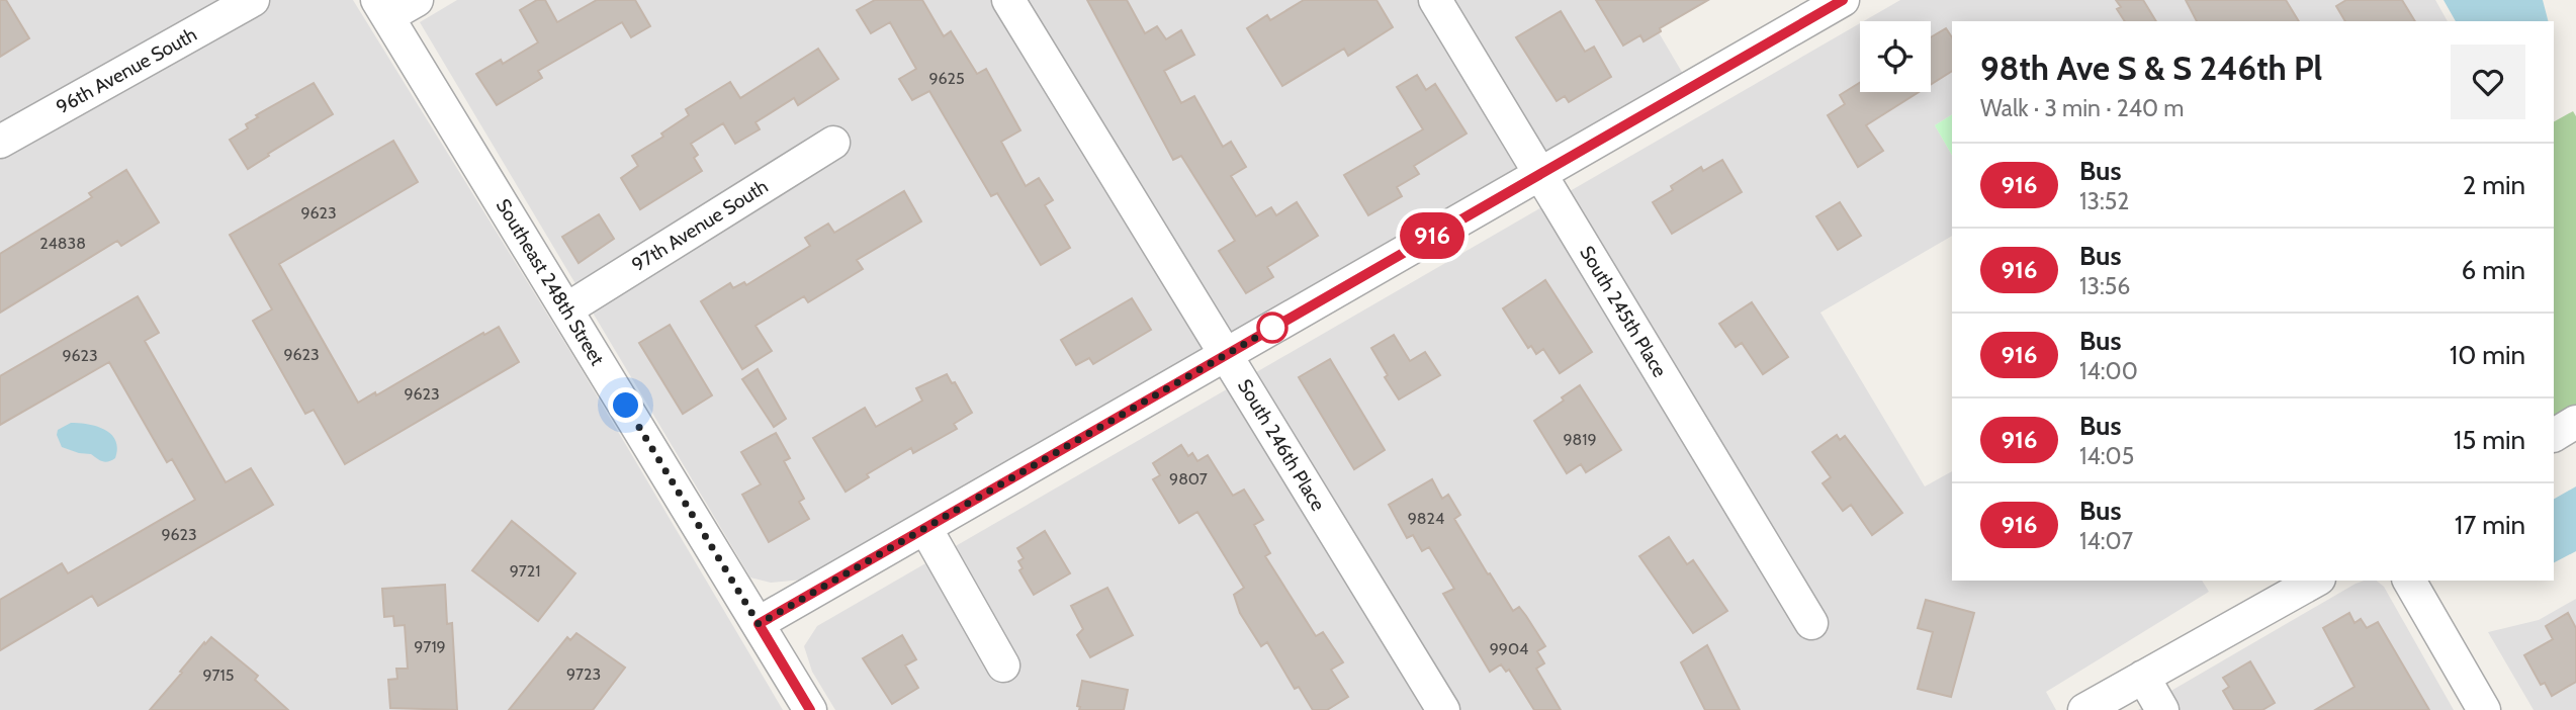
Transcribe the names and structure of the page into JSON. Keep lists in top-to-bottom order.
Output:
{
  "streets": {
    "street": [
      "96th Avenue South",
      "97th Avenue South",
      "Southeast 248th Street",
      "South 245th Place",
      "South 246th Place"
    ]
  },
  "crossings": [
    ["97th Avenue South", "Southeast 248th Street"]
  ],
  "lines": ["bus line 916"],
  "house_numbers": [
    "9625",
    "9623",
    "24838",
    "9623",
    "9623",
    "9623",
    "9819",
    "9807",
    "9824",
    "9623",
    "9721",
    "9719",
    "9904",
    "9723",
    "9715"
  ],
  "page": {
    "on_map": "916",
    "heading": ["98th Ave S & S 246th Pl", "Walk · 3 min · 240 m"],
    "list": [
      {
        "mark": "916",
        "name": "Bus",
        "note": "13:52",
        "value": "2 min"
      },
      {
        "mark": "916",
        "name": "Bus",
        "note": "13:56",
        "value": "6 min"
      },
      {
        "mark": "916",
        "name": "Bus",
        "note": "14:00",
        "value": "10 min"
      },
      {
        "mark": "916",
        "name": "Bus",
        "note": "14:05",
        "value": "15 min"
      },
      {
        "mark": "916",
        "name": "Bus",
        "note": "14:07",
        "value": "17 min"
      }
    ]
  }
}
